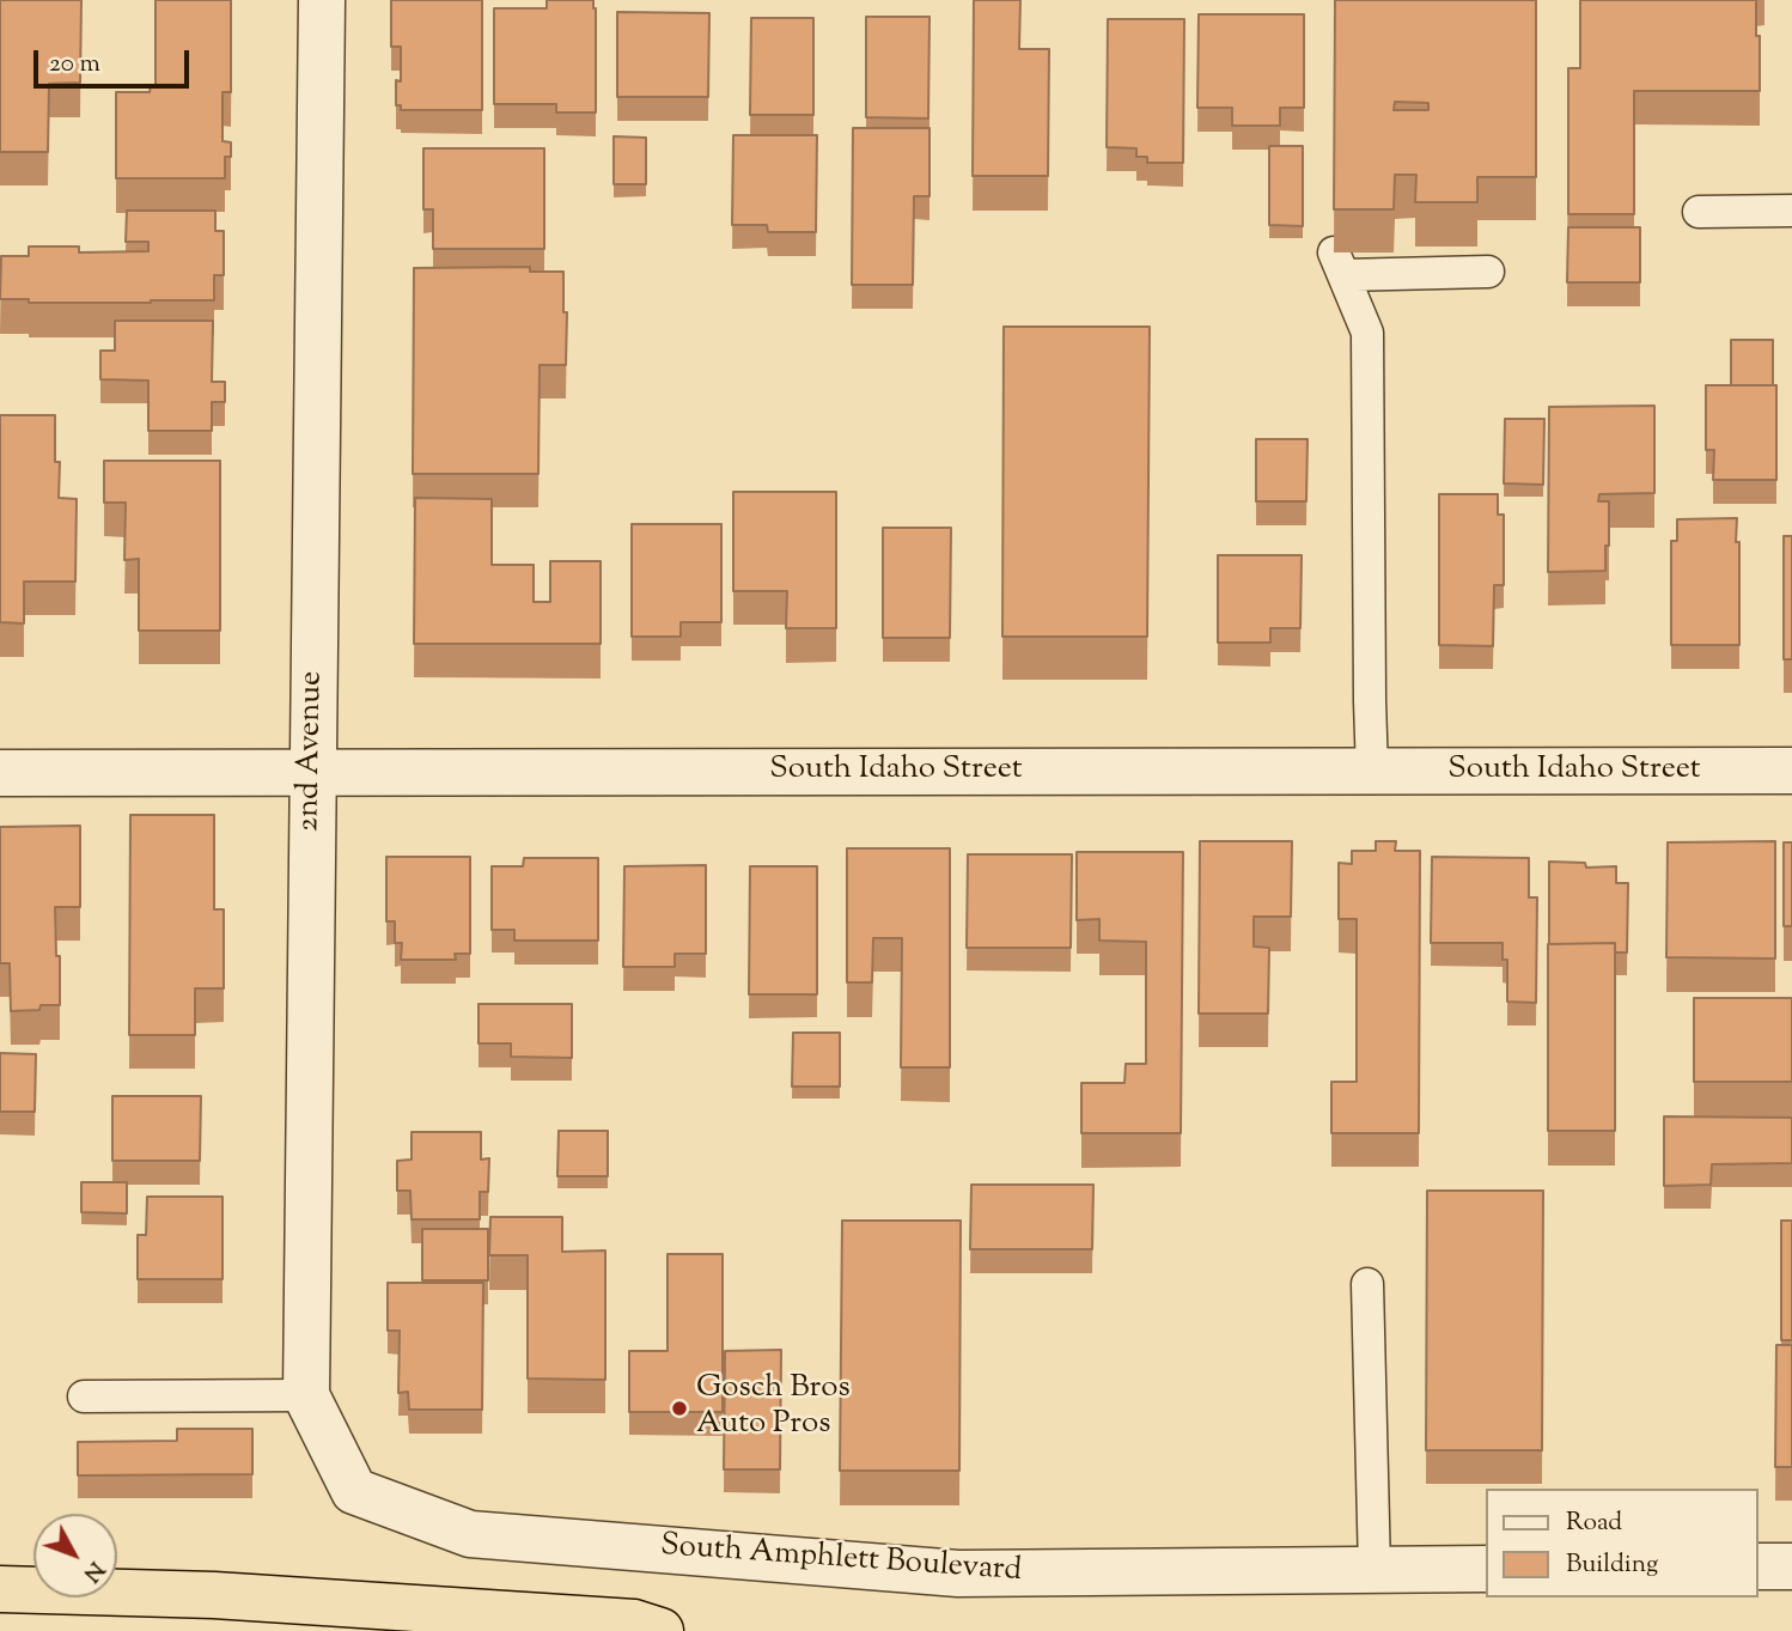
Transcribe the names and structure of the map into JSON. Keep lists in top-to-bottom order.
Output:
{
  "streets": {
    "street": ["2nd Avenue", "South Idaho Street", "South Amphlett Boulevard"]
  },
  "crossings": [
    ["2nd Avenue", "South Idaho Street"],
    ["2nd Avenue", "South Amphlett Boulevard"]
  ],
  "places": ["Gosch Bros Auto Pros"],
  "legend": ["Road", "Building"],
  "scale_bar": "20 m",
  "north": "bottom right"
}
